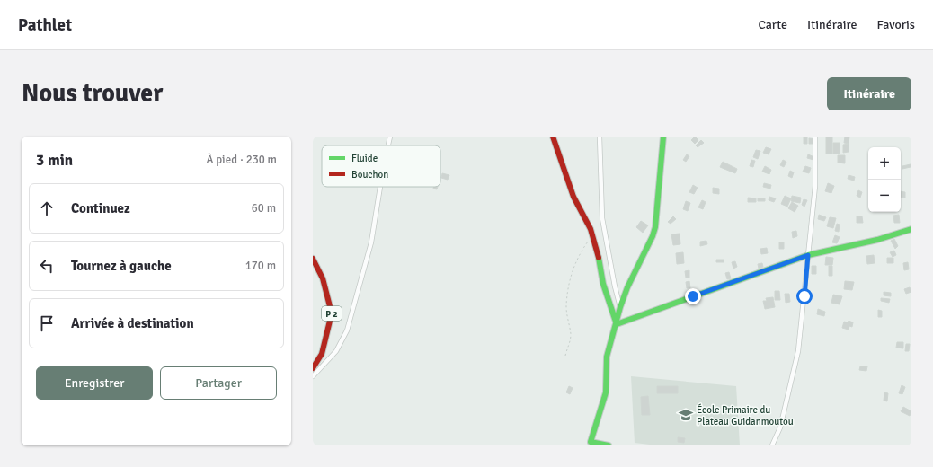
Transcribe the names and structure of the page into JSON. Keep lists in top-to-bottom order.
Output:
{
  "streets": {
    "street": ["P 2"]
  },
  "places": {
    "school or university": ["École Primaire du Plateau Guidanmoutou"]
  },
  "legend": ["Fluide", "Bouchon"],
  "page": {
    "header": "Pathlet",
    "nav": ["Carte", "Itinéraire", "Favoris"],
    "buttons": [
      "Itinéraire",
      ["Enregistrer", "Partager"]
    ],
    "title": "Nous trouver",
    "heading": ["3 min", "À pied · 230 m"],
    "map_buttons": ["+", "−"],
    "list": [
      ["Continuez", "60 m"],
      ["Tournez à gauche", "170 m"],
      "Arrivée à destination"
    ]
  }
}
